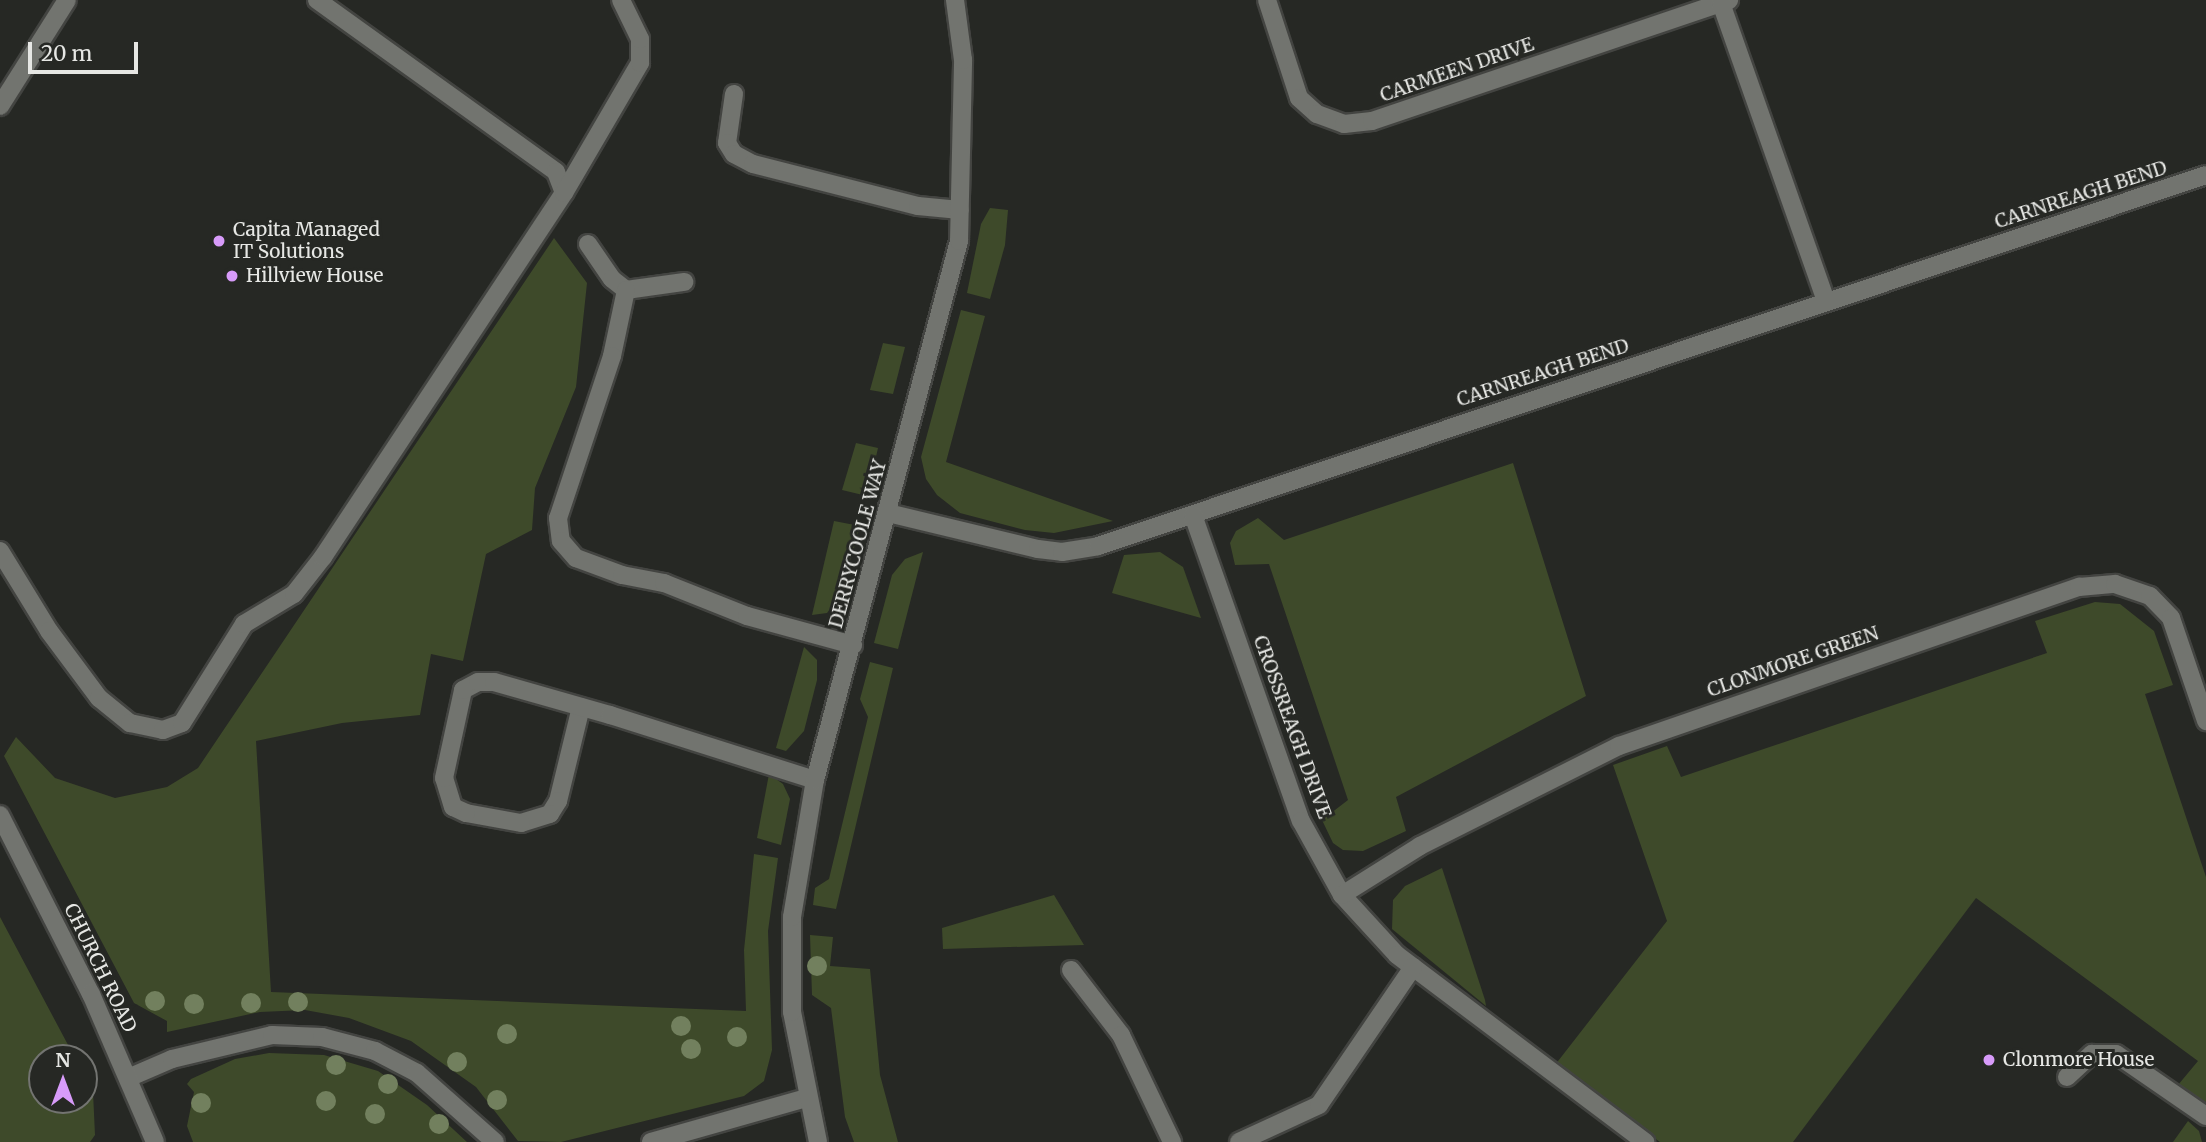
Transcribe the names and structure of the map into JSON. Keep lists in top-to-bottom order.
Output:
{
  "streets": {
    "street": [
      "CARMEEN DRIVE",
      "CARNREAGH BEND",
      "DERRYCOOLE WAY",
      "CLONMORE GREEN",
      "CROSSREAGH DRIVE",
      "CHURCH ROAD"
    ]
  },
  "crossings": [
    ["CARNREAGH BEND", "DERRYCOOLE WAY"],
    ["CARNREAGH BEND", "CROSSREAGH DRIVE"],
    ["CLONMORE GREEN", "CROSSREAGH DRIVE"]
  ],
  "places": ["Capita Managed IT Solutions", "Hillview House", "Clonmore House"],
  "scale_bar": "20 m",
  "north": "top"
}
